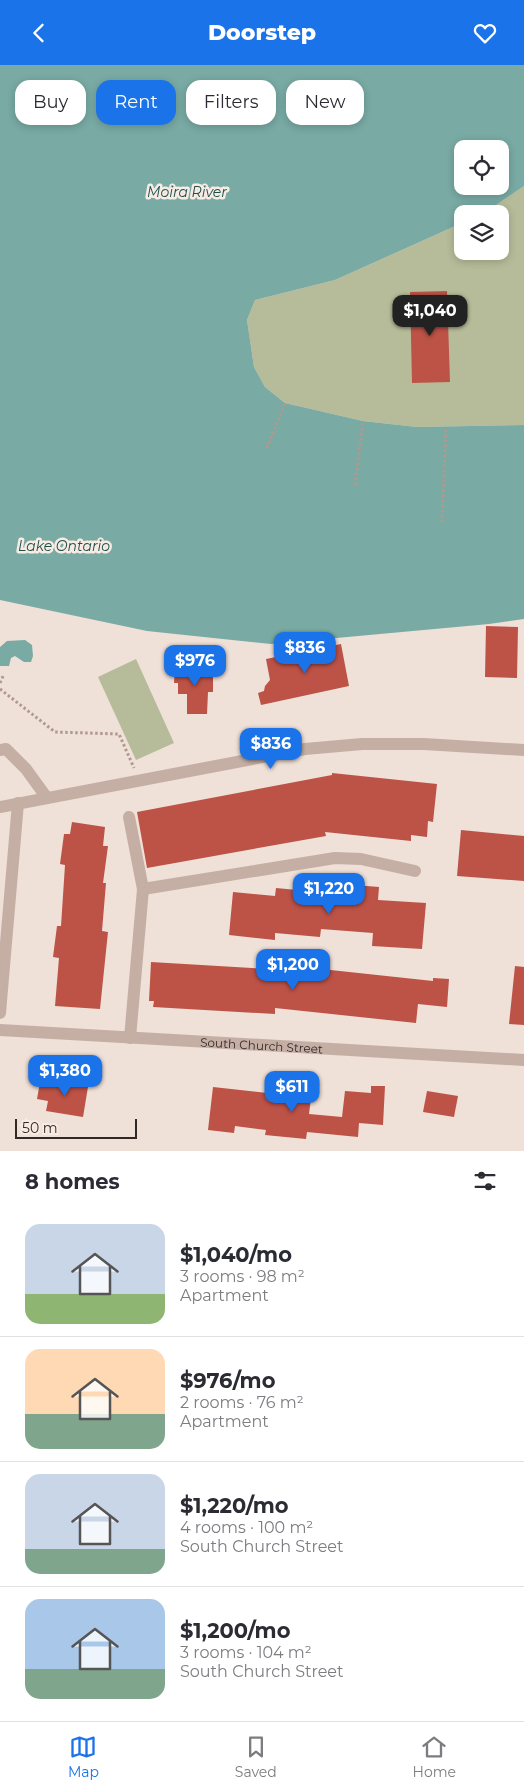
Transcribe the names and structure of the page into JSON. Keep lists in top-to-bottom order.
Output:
{
  "streets": {
    "street": ["South Church Street"]
  },
  "water": ["Moira River", "Lake Ontario"],
  "scale_bar": "50 m",
  "page": {
    "header": "Doorstep",
    "chip": [
      "Buy",
      "Rent",
      "Filters",
      "New"
    ],
    "price": [
      "$1,040",
      "$836",
      "$976",
      "$836",
      "$1,220",
      "$1,200",
      "$1,380",
      "$611"
    ],
    "scale": "50 m",
    "heading": "8 homes",
    "list": [
      {
        "name": "$1,040/mo",
        "note": "3 rooms · 98 m² · Apartment"
      },
      {
        "name": "$976/mo",
        "note": "2 rooms · 76 m² · Apartment"
      },
      {
        "name": "$1,220/mo",
        "note": "4 rooms · 100 m² · South Church Street"
      },
      {
        "name": "$1,200/mo",
        "note": "3 rooms · 104 m² · South Church Street"
      }
    ],
    "tabs": ["Map", "Saved", "Home"]
  }
}
